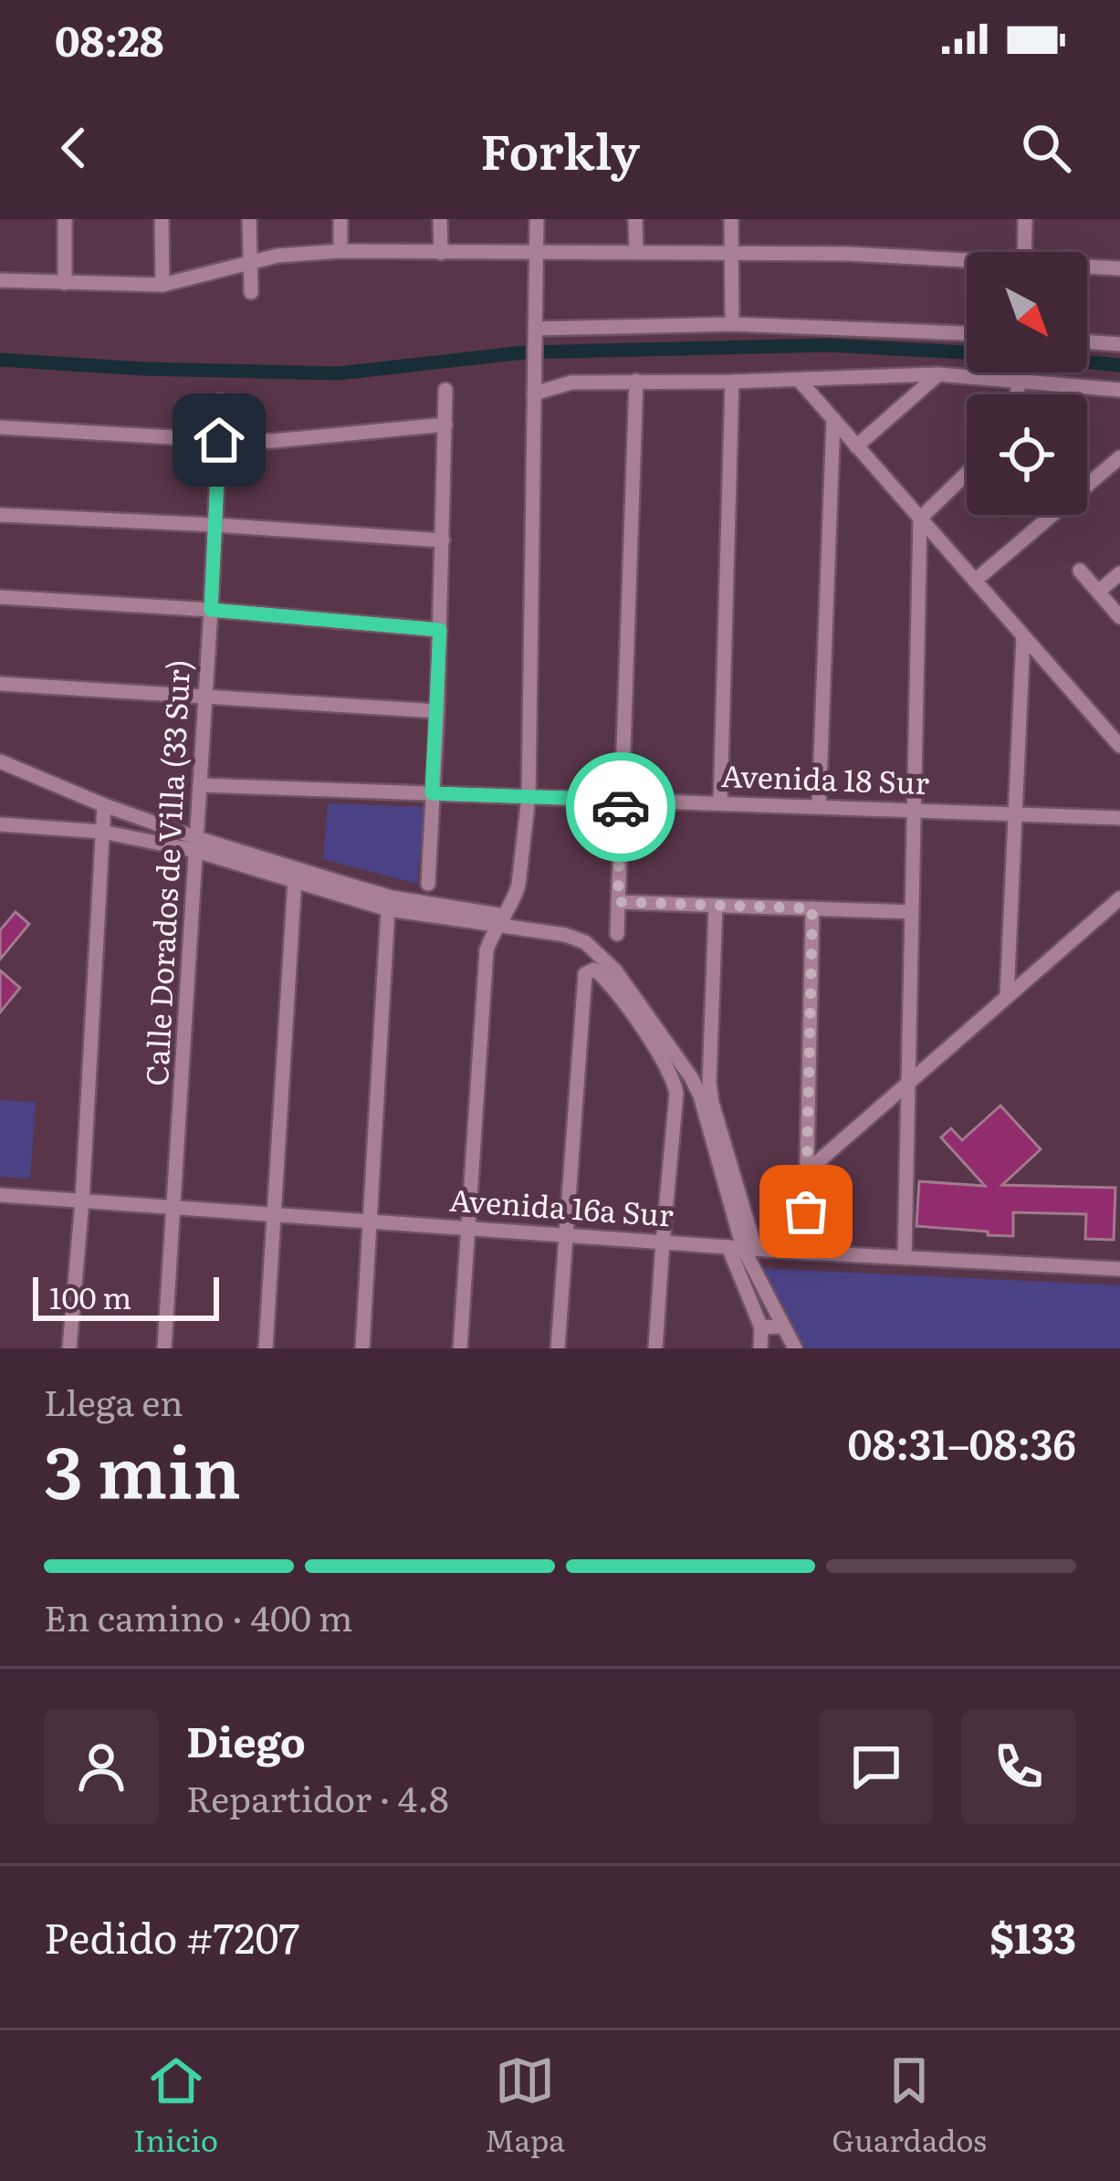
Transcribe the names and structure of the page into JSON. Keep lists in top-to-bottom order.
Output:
{
  "streets": {
    "street": ["Avenida 18 Sur", "Calle Dorados de Villa (33 Sur)", "Avenida 16a Sur"]
  },
  "crossings": [
    ["Avenida 18 Sur", "Calle Dorados de Villa (33 Sur)"],
    ["Calle Dorados de Villa (33 Sur)", "Avenida 16a Sur"]
  ],
  "scale_bar": "100 m",
  "north": "bottom right",
  "page": {
    "status": "08:28",
    "header": "Forkly",
    "scale": "100 m",
    "heading": ["3 min", "Llega en", "08:31–08:36"],
    "panel": [
      "Diego",
      "Repartidor · 4.8",
      "Pedido #7207",
      "$133"
    ],
    "bar": "En camino · 400 m",
    "tabs": ["Inicio", "Mapa", "Guardados"]
  }
}
